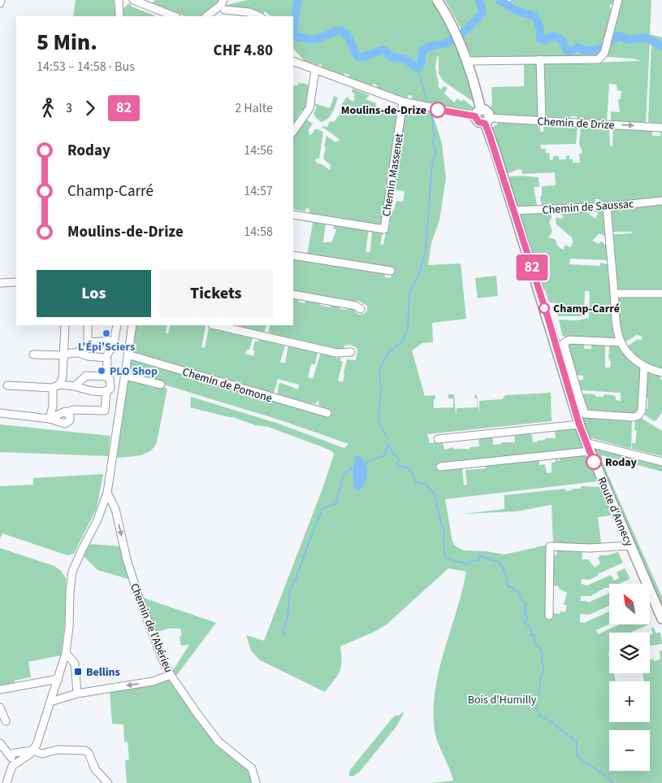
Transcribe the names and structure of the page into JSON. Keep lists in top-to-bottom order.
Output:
{
  "streets": {
    "main road": ["Route d'Annecy"],
    "street": [
      "Chemin de Drize",
      "Chemin Massenet",
      "Chemin de Saussac",
      "Chemin de Pomone",
      "Chemin de l'Abérieu"
    ]
  },
  "crossings": [
    ["Chemin de Drize", "Route d'Annecy"],
    ["Chemin de Saussac", "Route d'Annecy"]
  ],
  "one_way": ["Chemin de Drize", "Chemin de l'Abérieu"],
  "parks": ["Bois d'Humilly"],
  "places": {
    "other": [
      "Moulins-de-Drize",
      "Champ-Carré",
      "L'Épi'Sciers",
      "PLO Shop",
      "Roday"
    ],
    "transit": ["Bellins"]
  },
  "lines": ["bus line 82"],
  "north": "top left",
  "page": {
    "on_map": "82",
    "heading": ["5 Min.", "14:53 – 14:58 · Bus", "CHF 4.80"],
    "legs": ["3", "82", "2 Halte"],
    "list": [
      {
        "name": "Roday",
        "value": "14:56"
      },
      {
        "name": "Champ-Carré",
        "value": "14:57"
      },
      {
        "name": "Moulins-de-Drize",
        "value": "14:58"
      }
    ],
    "buttons": ["Los", "Tickets"],
    "map_buttons": ["+", "−"]
  }
}
